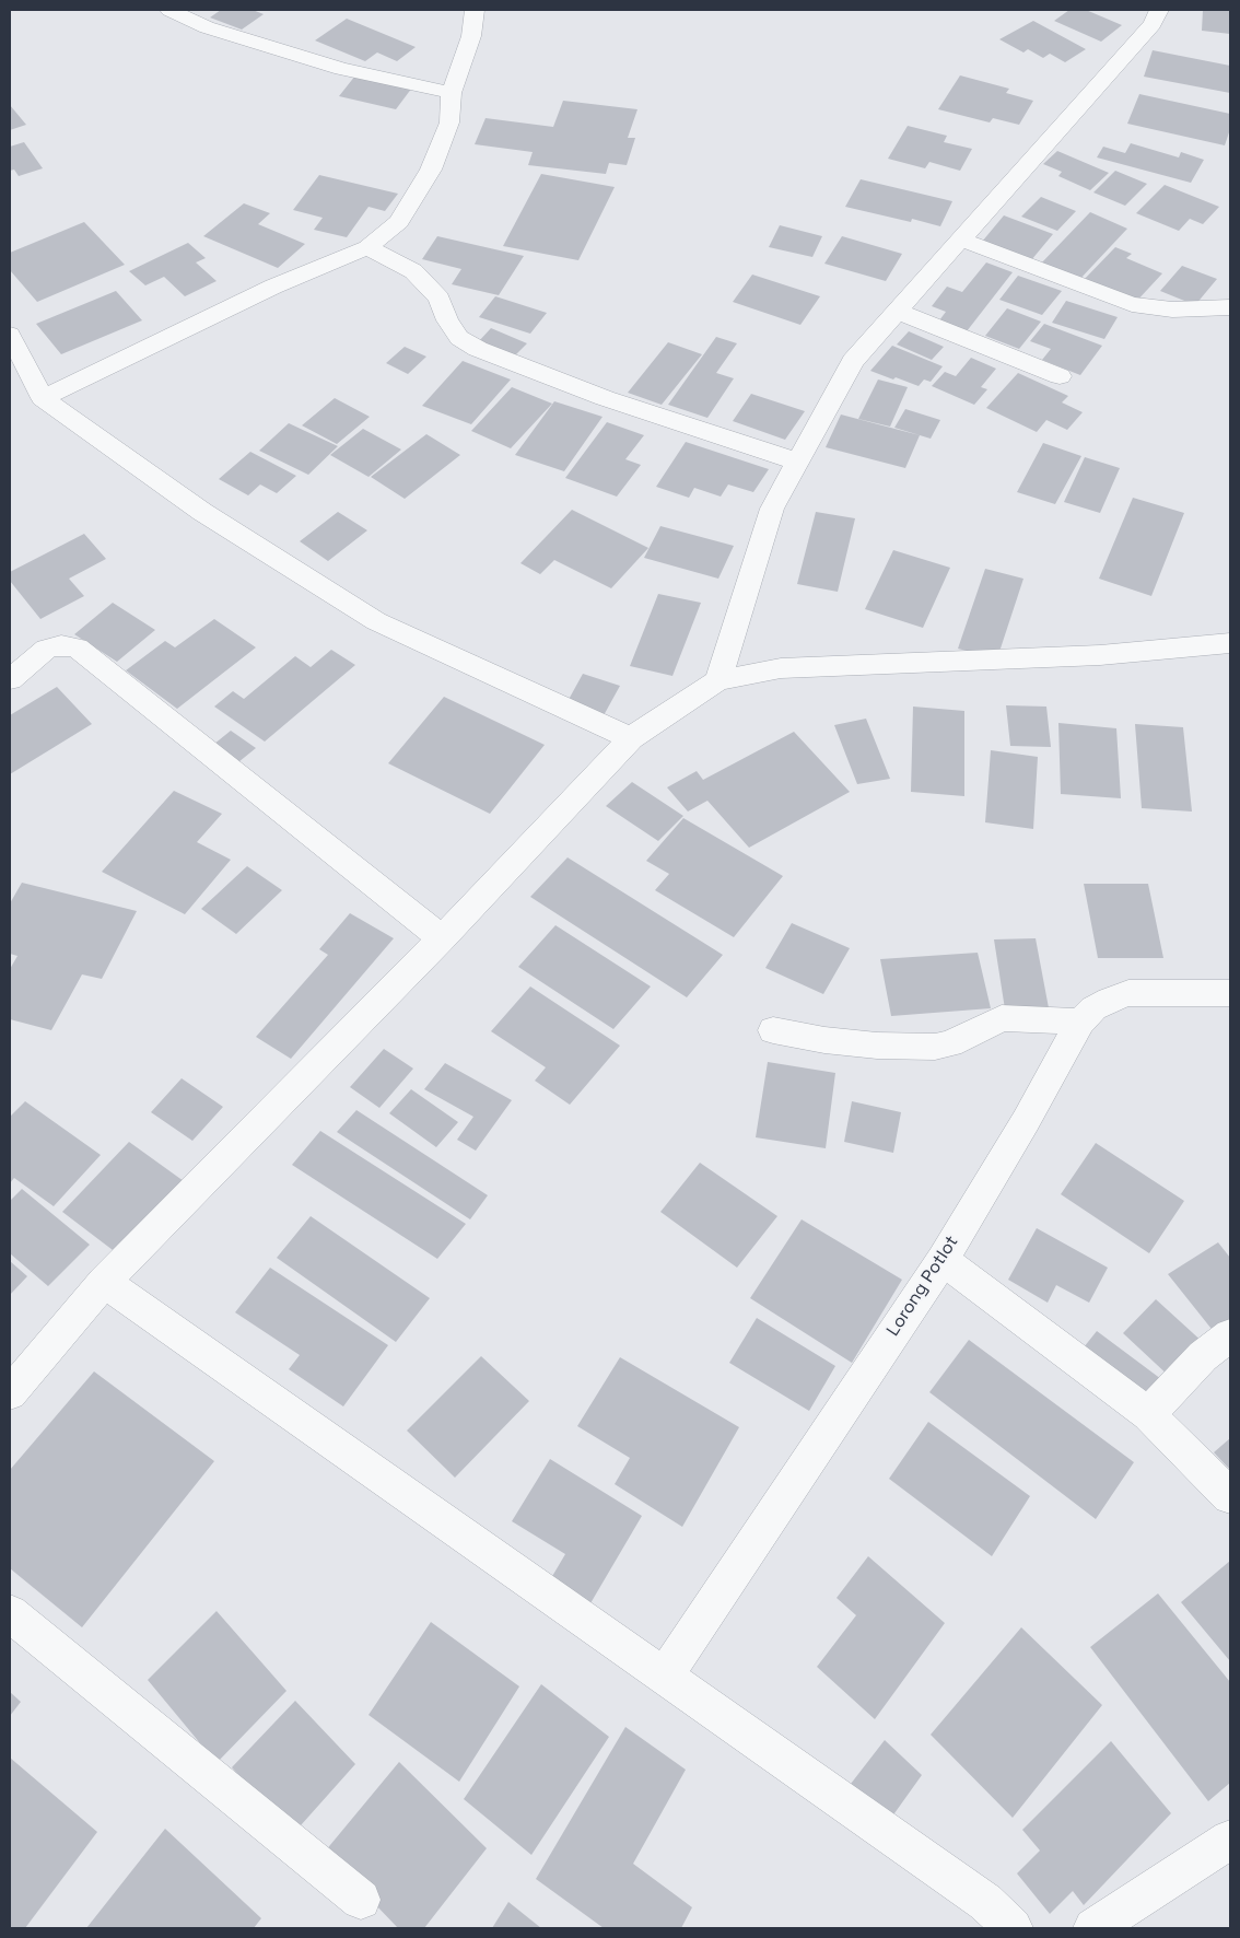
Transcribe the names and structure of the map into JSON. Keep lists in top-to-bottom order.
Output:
{
  "streets": {
    "street": ["Lorong Potlot"]
  }
}
